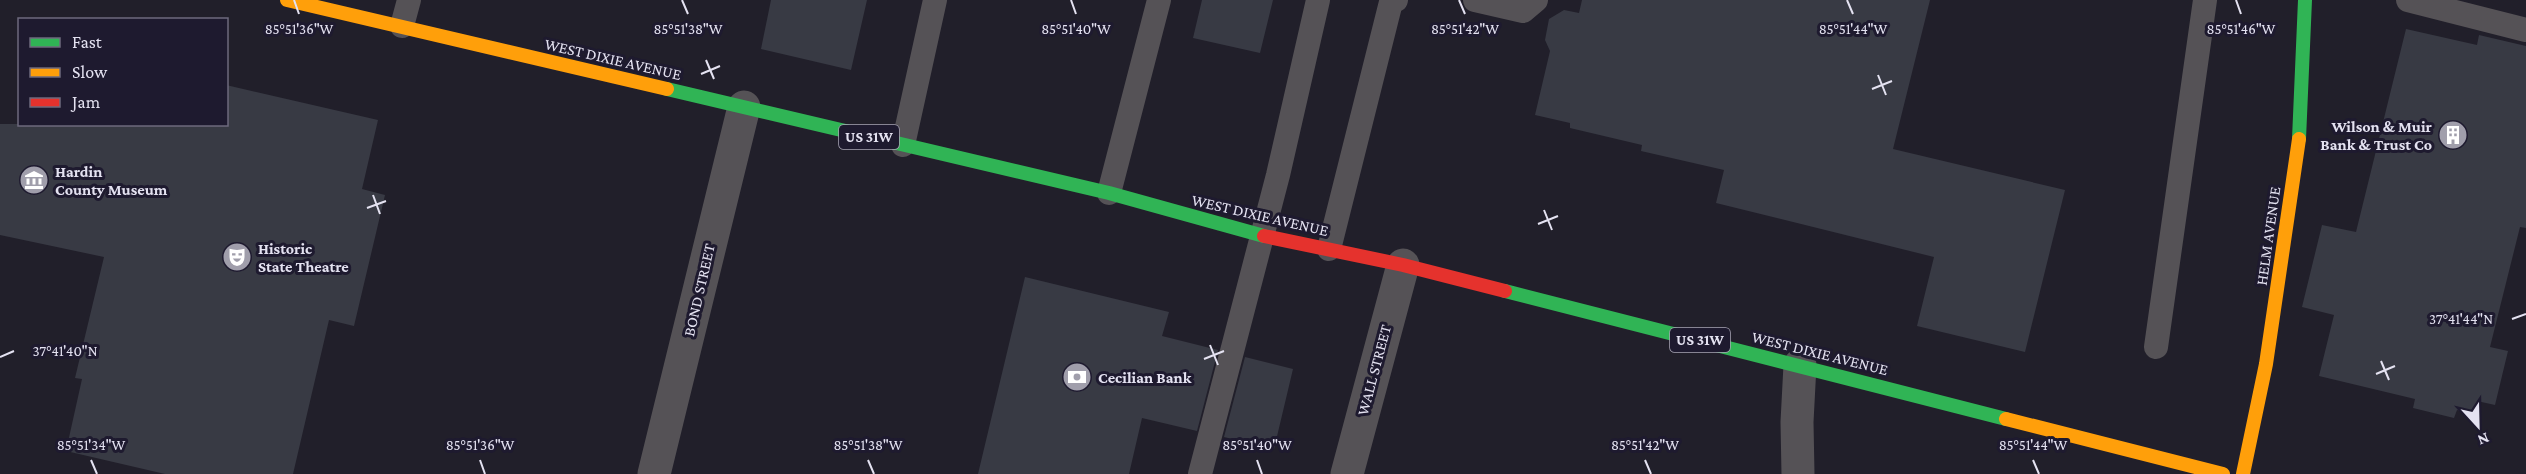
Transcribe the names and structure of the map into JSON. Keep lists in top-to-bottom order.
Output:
{
  "streets": {
    "main road": ["WEST DIXIE AVENUE", "US 31W", "HELM AVENUE"],
    "street": ["BOND STREET", "WALL STREET"]
  },
  "crossings": [
    ["WEST DIXIE AVENUE", "BOND STREET"],
    ["WEST DIXIE AVENUE", "WALL STREET"]
  ],
  "places": {
    "building": ["Wilson & Muir Bank & Trust Co"],
    "museum": ["Hardin County Museum"],
    "theatre": ["Historic State Theatre"],
    "bank": ["Cecilian Bank"]
  },
  "legend": ["Fast", "Slow", "Jam"],
  "north": "bottom",
  "coordinates": [
    "85°51'36\"W",
    "85°51'38\"W",
    "85°51'40\"W",
    "85°51'42\"W",
    "85°51'44\"W",
    "85°51'46\"W",
    "37°41'44\"N",
    "37°41'40\"N",
    "85°51'34\"W"
  ]
}
